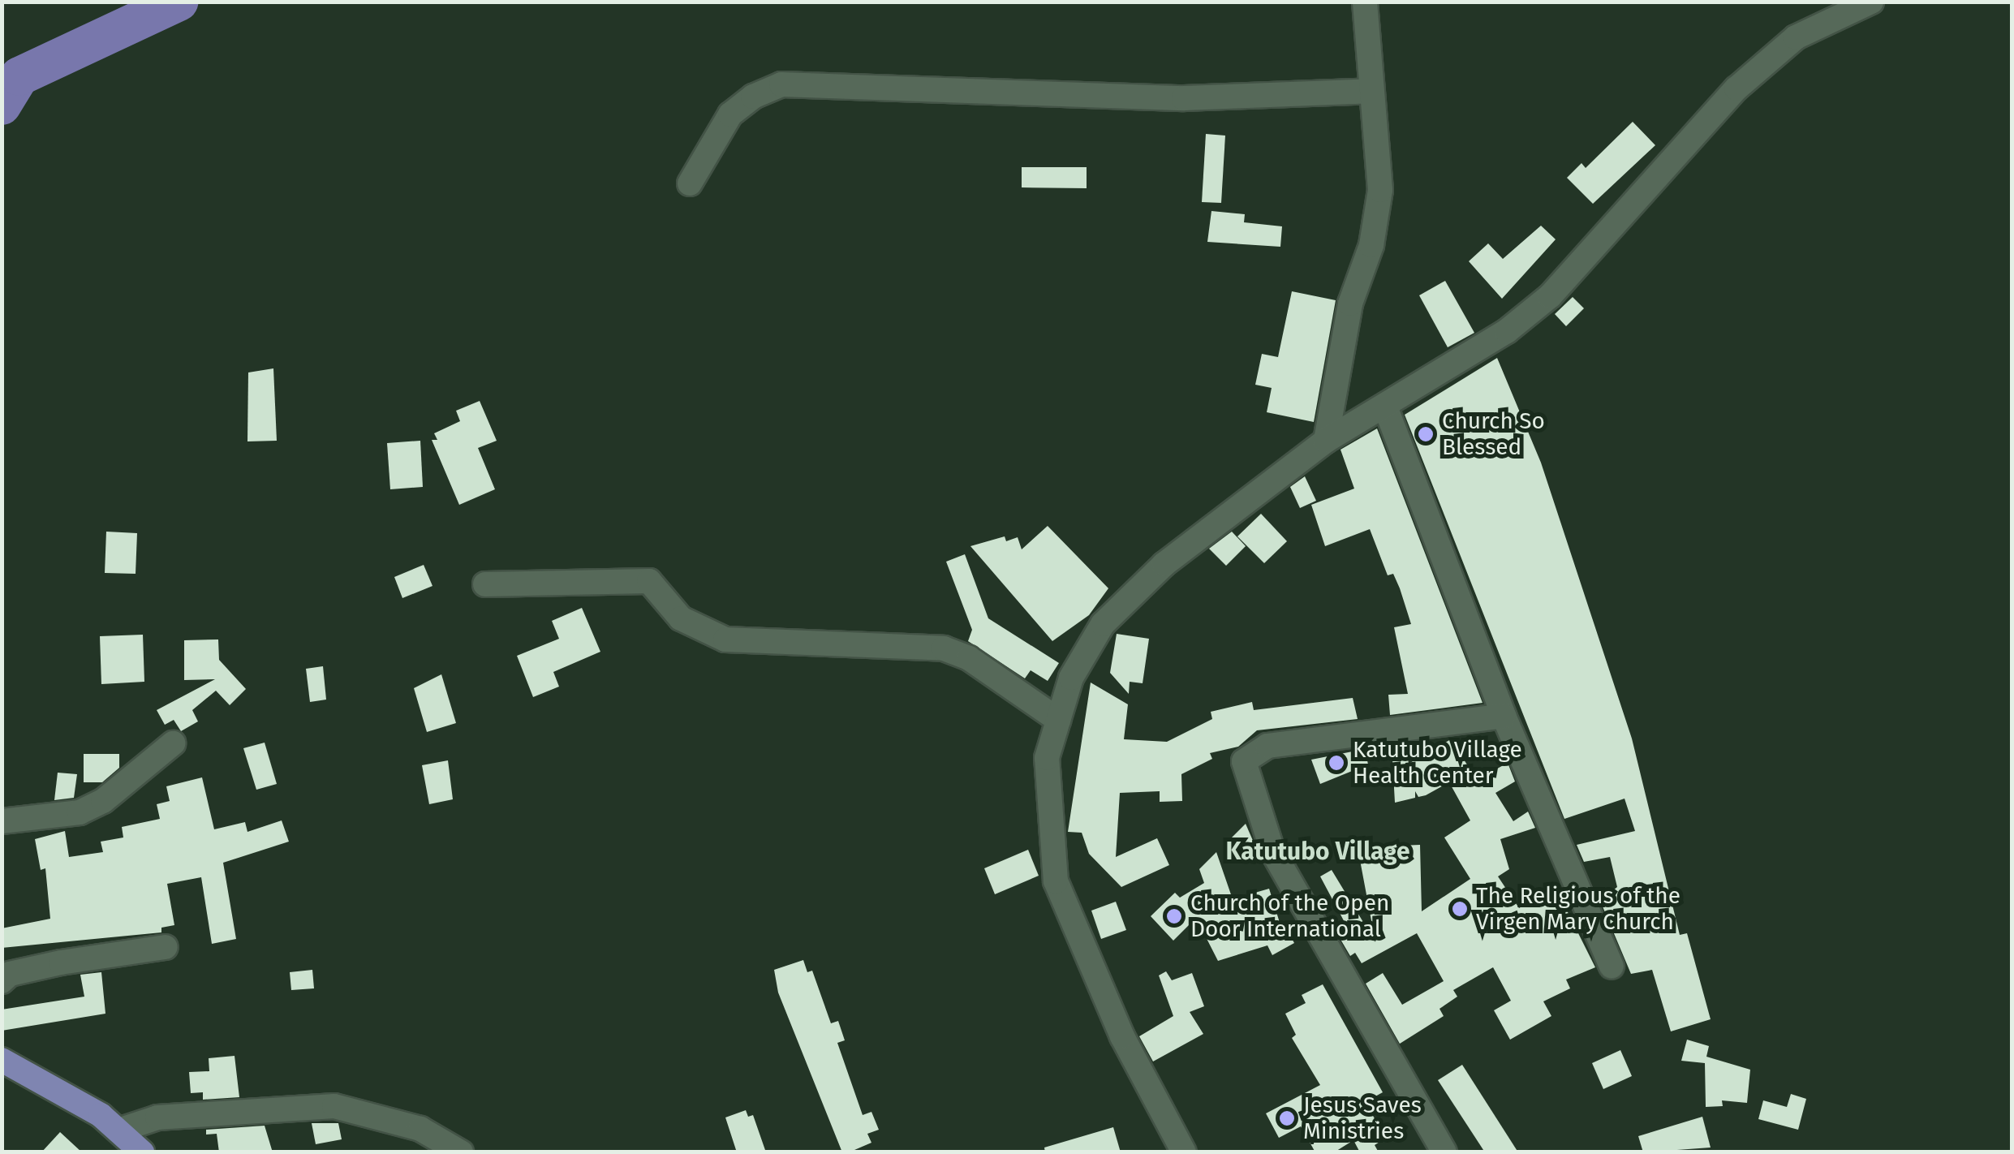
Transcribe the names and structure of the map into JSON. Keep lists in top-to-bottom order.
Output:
{
  "districts": ["Katutubo Village"],
  "places": [
    "Church So Blessed",
    "Katutubo Village Health Center",
    "The Religious of the Virgen Mary Church",
    "Church of the Open Door International",
    "Jesus Saves Ministries"
  ]
}
